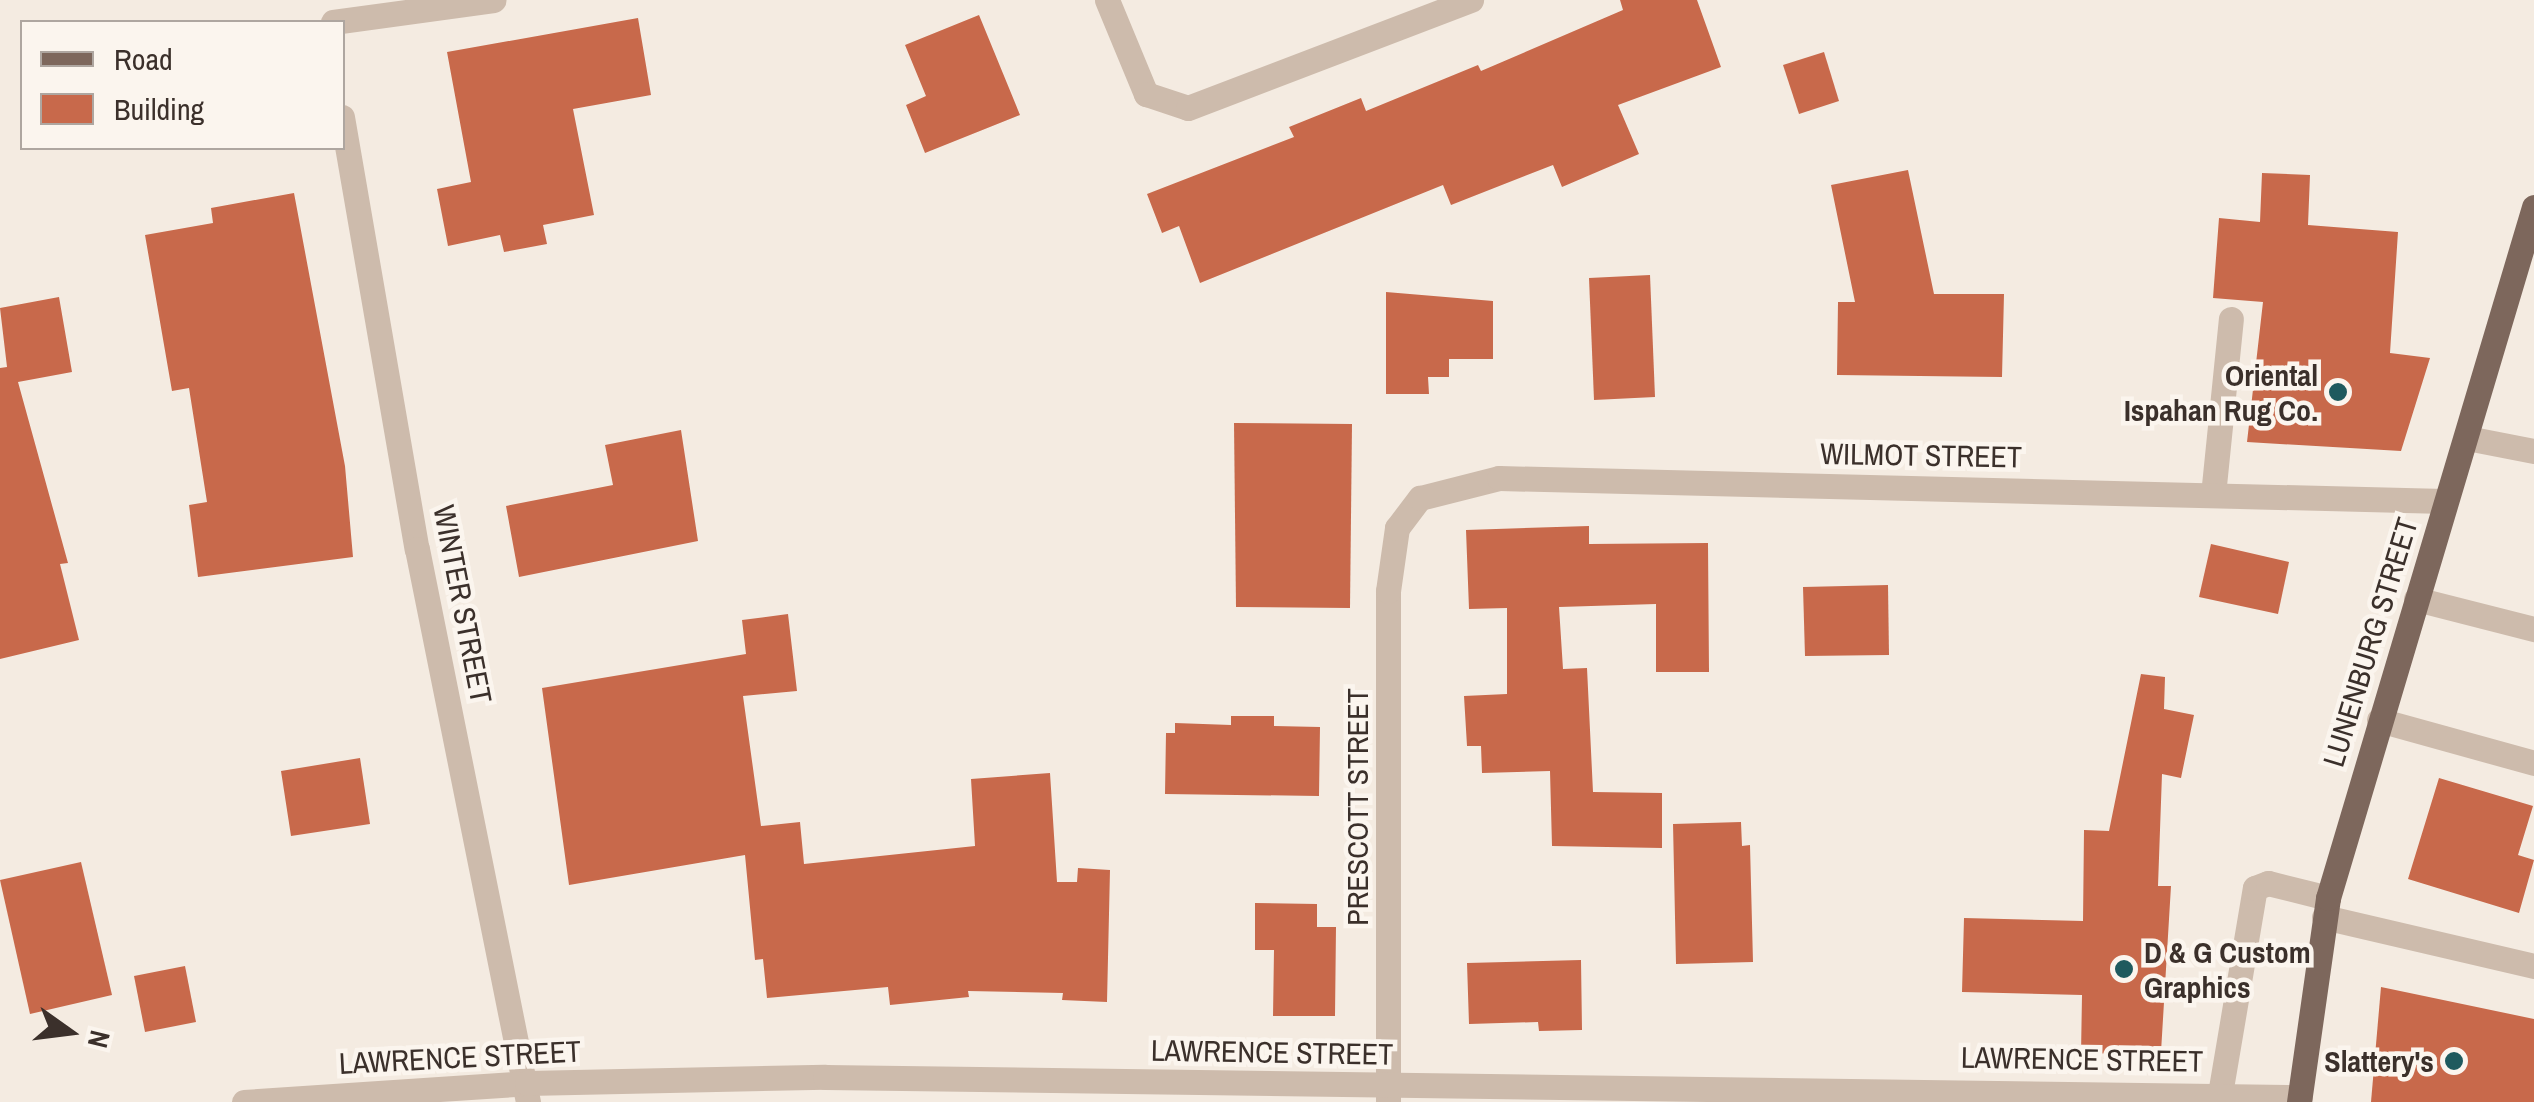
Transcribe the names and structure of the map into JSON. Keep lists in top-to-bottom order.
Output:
{
  "streets": {
    "main road": ["LUNENBURG STREET"],
    "street": [
      "WILMOT STREET",
      "WINTER STREET",
      "PRESCOTT STREET",
      "LAWRENCE STREET"
    ]
  },
  "crossings": [
    ["WILMOT STREET", "LUNENBURG STREET"],
    ["WILMOT STREET", "PRESCOTT STREET"],
    ["WINTER STREET", "LAWRENCE STREET"],
    ["LUNENBURG STREET", "LAWRENCE STREET"],
    ["PRESCOTT STREET", "LAWRENCE STREET"]
  ],
  "places": ["Oriental Ispahan Rug Co.", "D & G Custom Graphics", "Slattery's"],
  "legend": ["Road", "Building"],
  "north": "right"
}
